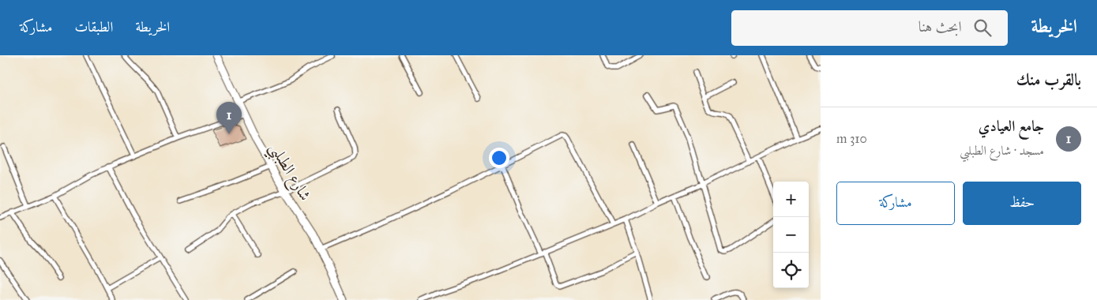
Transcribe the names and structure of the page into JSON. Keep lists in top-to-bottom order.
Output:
{
  "streets": {
    "street": ["شارع الطبلبي"]
  },
  "page": {
    "header": "الخريطة",
    "search": "ابحث هنا",
    "nav": ["الخريطة", "الطبقات", "مشاركة"],
    "heading": "بالقرب منك",
    "pins": "1",
    "list": [
      {
        "mark": "1",
        "name": "جامع العيادي",
        "note": "مسجد · شارع الطبلبي",
        "value": "310 m"
      }
    ],
    "buttons": ["حفظ", "مشاركة"],
    "map_buttons": ["+", "−"]
  }
}
